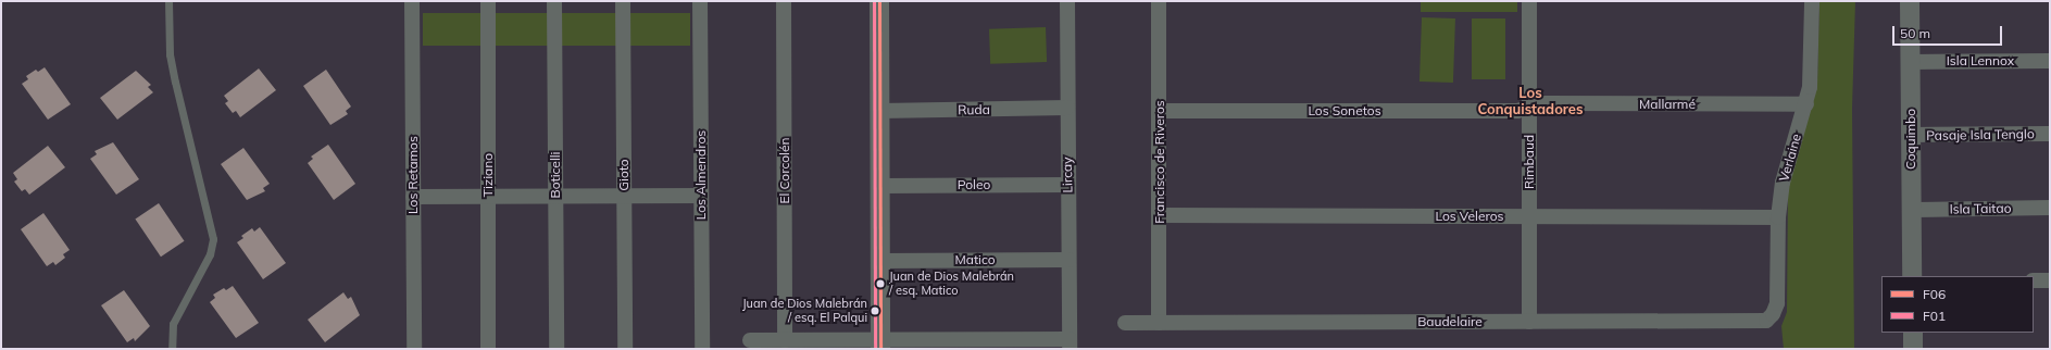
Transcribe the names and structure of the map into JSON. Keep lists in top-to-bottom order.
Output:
{
  "streets": {
    "street": [
      "Isla Lennox",
      "Mallarmé",
      "Ruda",
      "Los Sonetos",
      "Pasaje Isla Tenglo",
      "Coquimbo",
      "Verlaine",
      "Francisco de Riveros",
      "Rimbaud",
      "El Corcolén",
      "Los Retamos",
      "Tiziano",
      "Boticelli",
      "Gioto",
      "Los Almendros",
      "Lircay",
      "Poleo",
      "Isla Taitao",
      "Los Veleros",
      "Matico",
      "Baudelaire"
    ]
  },
  "crossings": [
    ["Isla Lennox", "Coquimbo"],
    ["Mallarmé", "Los Sonetos"],
    ["Mallarmé", "Verlaine"],
    ["Mallarmé", "Rimbaud"],
    ["Ruda", "Lircay"],
    ["Los Sonetos", "Francisco de Riveros"],
    ["Los Sonetos", "Rimbaud"],
    ["Pasaje Isla Tenglo", "Coquimbo"],
    ["Coquimbo", "Isla Taitao"],
    ["Verlaine", "Los Veleros"],
    ["Verlaine", "Baudelaire"],
    ["Francisco de Riveros", "Los Veleros"],
    ["Francisco de Riveros", "Baudelaire"],
    ["Rimbaud", "Los Veleros"],
    ["Rimbaud", "Baudelaire"],
    ["Lircay", "Poleo"],
    ["Lircay", "Matico"]
  ],
  "districts": ["Los Conquistadores"],
  "places": ["Juan de Dios Malebrán / esq. Matico", "Juan de Dios Malebrán / esq. El Palqui"],
  "lines": ["transit line F06", "transit line F01"],
  "legend": ["F06", "F01"],
  "scale_bar": "50 m"
}
